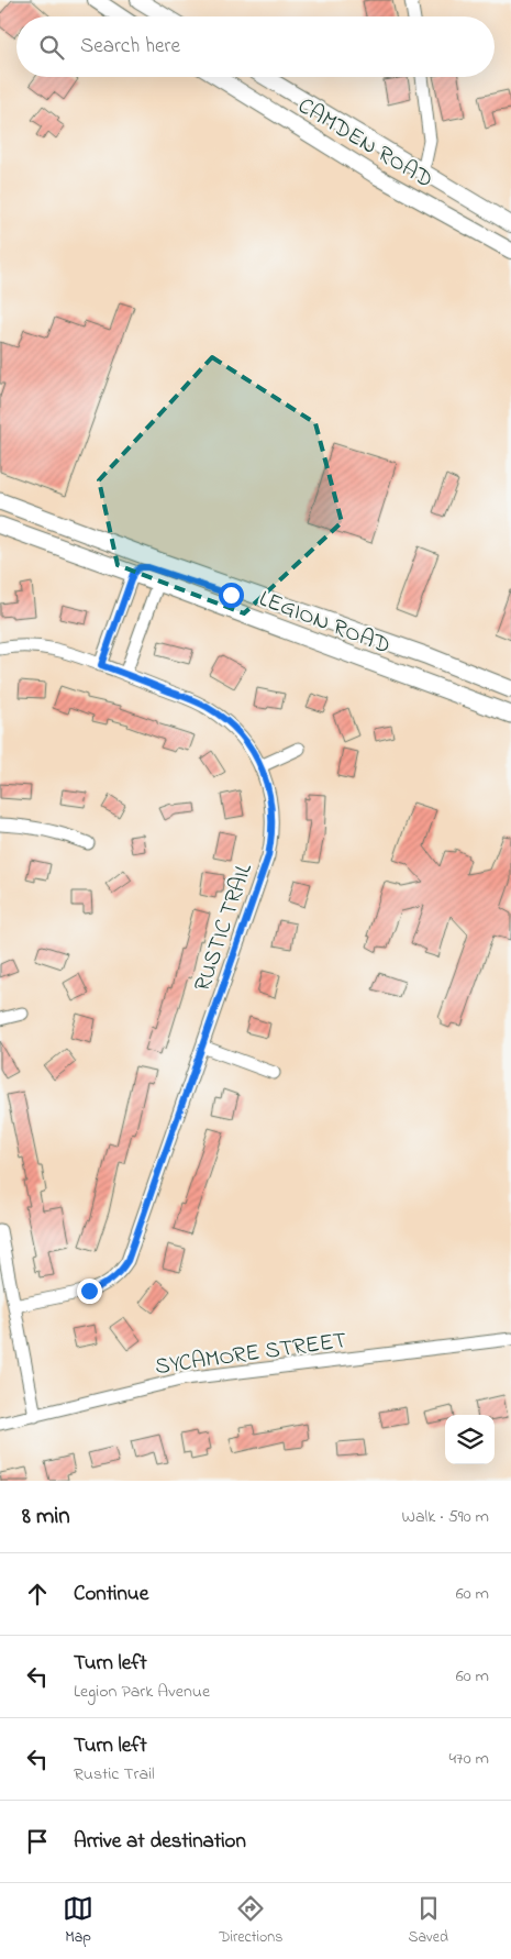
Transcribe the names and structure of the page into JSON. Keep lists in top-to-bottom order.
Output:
{
  "streets": {
    "main road": ["LEGION ROAD"],
    "street": ["CAMDEN ROAD", "RUSTIC TRAIL", "SYCAMORE STREET"]
  },
  "page": {
    "search": "Search here",
    "heading": ["8 min", "Walk · 590 m"],
    "list": [
      ["Continue", "60 m"],
      ["Turn left", "Legion Park Avenue", "60 m"],
      ["Turn left", "Rustic Trail", "470 m"],
      "Arrive at destination"
    ],
    "nav": ["Map", "Directions", "Saved"]
  }
}
